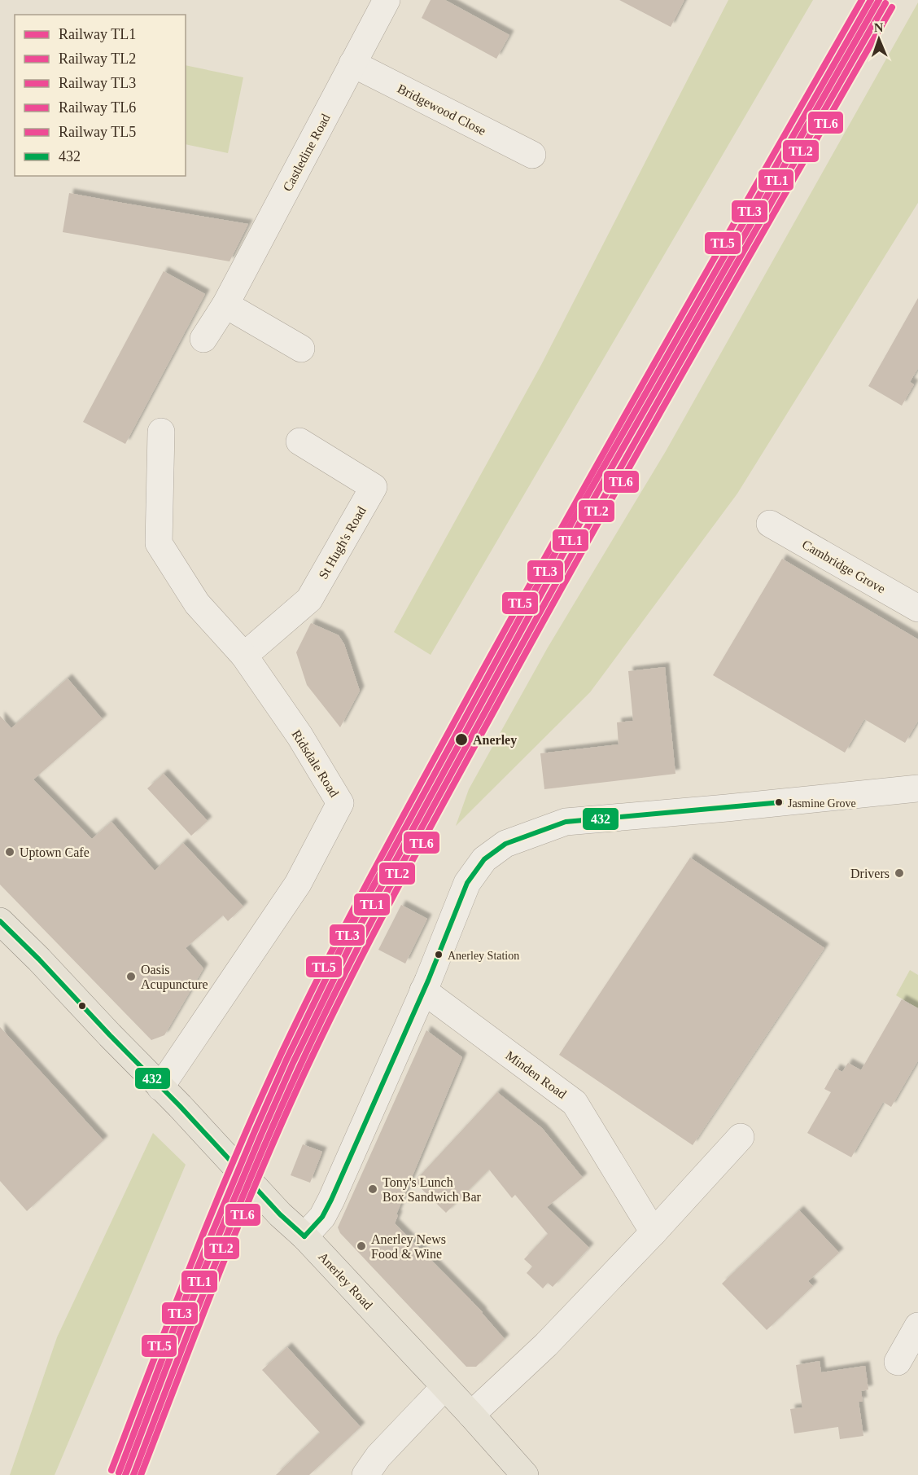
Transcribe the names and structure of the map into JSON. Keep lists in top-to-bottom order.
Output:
{
  "streets": {
    "main road": ["Anerley Road"],
    "street": [
      "Bridgewood Close",
      "Castledine Road",
      "St Hugh's Road",
      "Cambridge Grove",
      "Ridsdale Road",
      "Minden Road"
    ]
  },
  "crossings": [
    ["Bridgewood Close", "Castledine Road"],
    ["St Hugh's Road", "Ridsdale Road"],
    ["Ridsdale Road", "Anerley Road"]
  ],
  "places": [
    "Anerley",
    "Jasmine Grove",
    "Uptown Cafe",
    "Drivers",
    "Anerley Station",
    "Oasis Acupuncture",
    "Tony's Lunch Box Sandwich Bar",
    "Anerley News Food & Wine"
  ],
  "lines": [
    "rail line TL1",
    "rail line TL3",
    "rail line TL5",
    "rail line TL2",
    "rail line TL6",
    "transit line 432"
  ],
  "legend": [
    "Railway TL1",
    "Railway TL2",
    "Railway TL3",
    "Railway TL6",
    "Railway TL5",
    "432"
  ],
  "north": "top"
}
